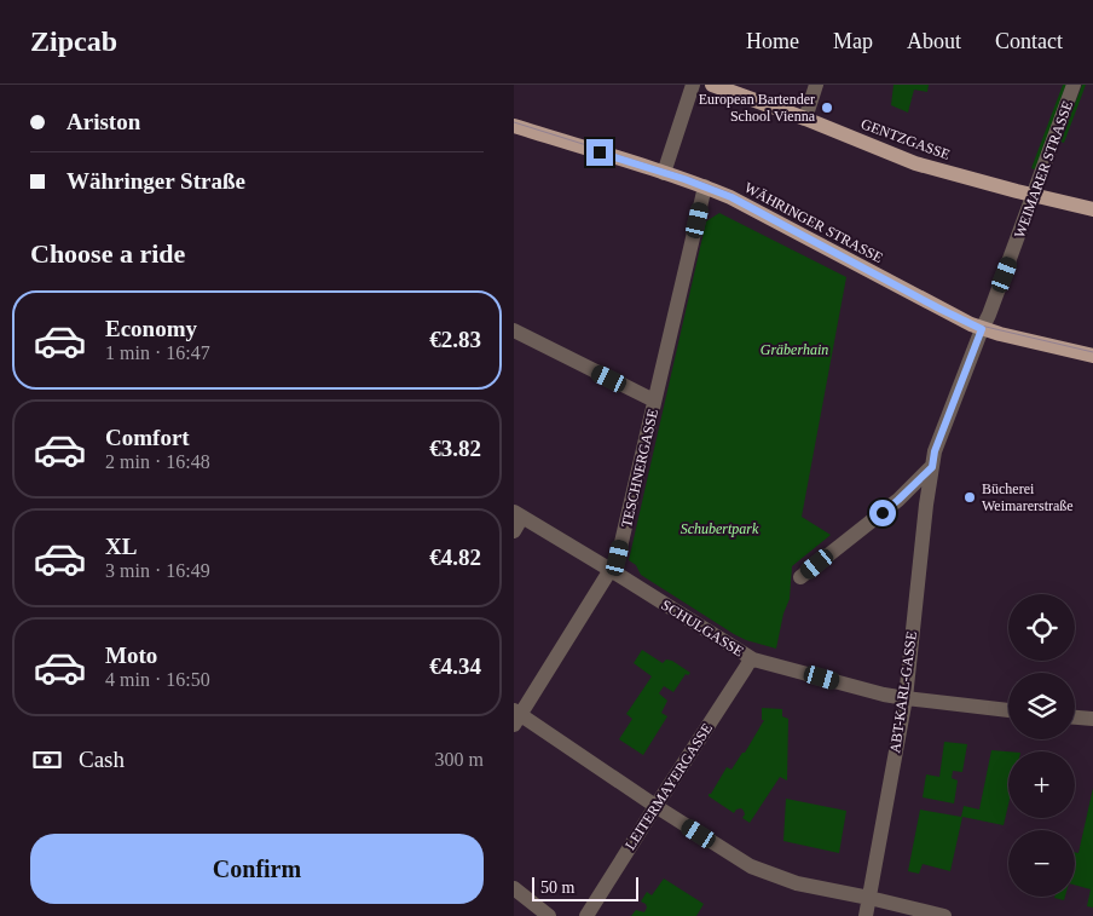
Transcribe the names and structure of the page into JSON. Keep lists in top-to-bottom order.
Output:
{
  "streets": {
    "main road": ["GENTZGASSE", "WÄHRINGER STRASSE"],
    "street": [
      "WEIMARER STRASSE",
      "TESCHNERGASSE",
      "SCHULGASSE",
      "ABT-KARL-GASSE",
      "LEITERMAYERGASSE"
    ]
  },
  "crossings": [
    ["GENTZGASSE", "WEIMARER STRASSE"],
    ["WEIMARER STRASSE", "WÄHRINGER STRASSE"],
    ["WEIMARER STRASSE", "ABT-KARL-GASSE"],
    ["WÄHRINGER STRASSE", "TESCHNERGASSE"],
    ["TESCHNERGASSE", "SCHULGASSE"],
    ["SCHULGASSE", "ABT-KARL-GASSE"],
    ["SCHULGASSE", "LEITERMAYERGASSE"]
  ],
  "parks": ["Gräberhain", "Schubertpark"],
  "places": ["European Bartender School Vienna", "Bücherei Weimarerstraße"],
  "scale_bar": "50 m",
  "page": {
    "header": "Zipcab",
    "nav": [
      "Home",
      "Map",
      "About",
      "Contact"
    ],
    "banner": ["Ariston", "Währinger Straße"],
    "heading": "Choose a ride",
    "list": [
      {
        "name": "Economy",
        "note": "1 min · 16:47",
        "value": "€2.83"
      },
      {
        "name": "Comfort",
        "note": "2 min · 16:48",
        "value": "€3.82"
      },
      {
        "name": "XL",
        "note": "3 min · 16:49",
        "value": "€4.82"
      },
      {
        "name": "Moto",
        "note": "4 min · 16:50",
        "value": "€4.34"
      }
    ],
    "map_buttons": ["+", "−"],
    "pay": ["Cash", "300 m"],
    "buttons": "Confirm",
    "scale": "50 m"
  }
}
